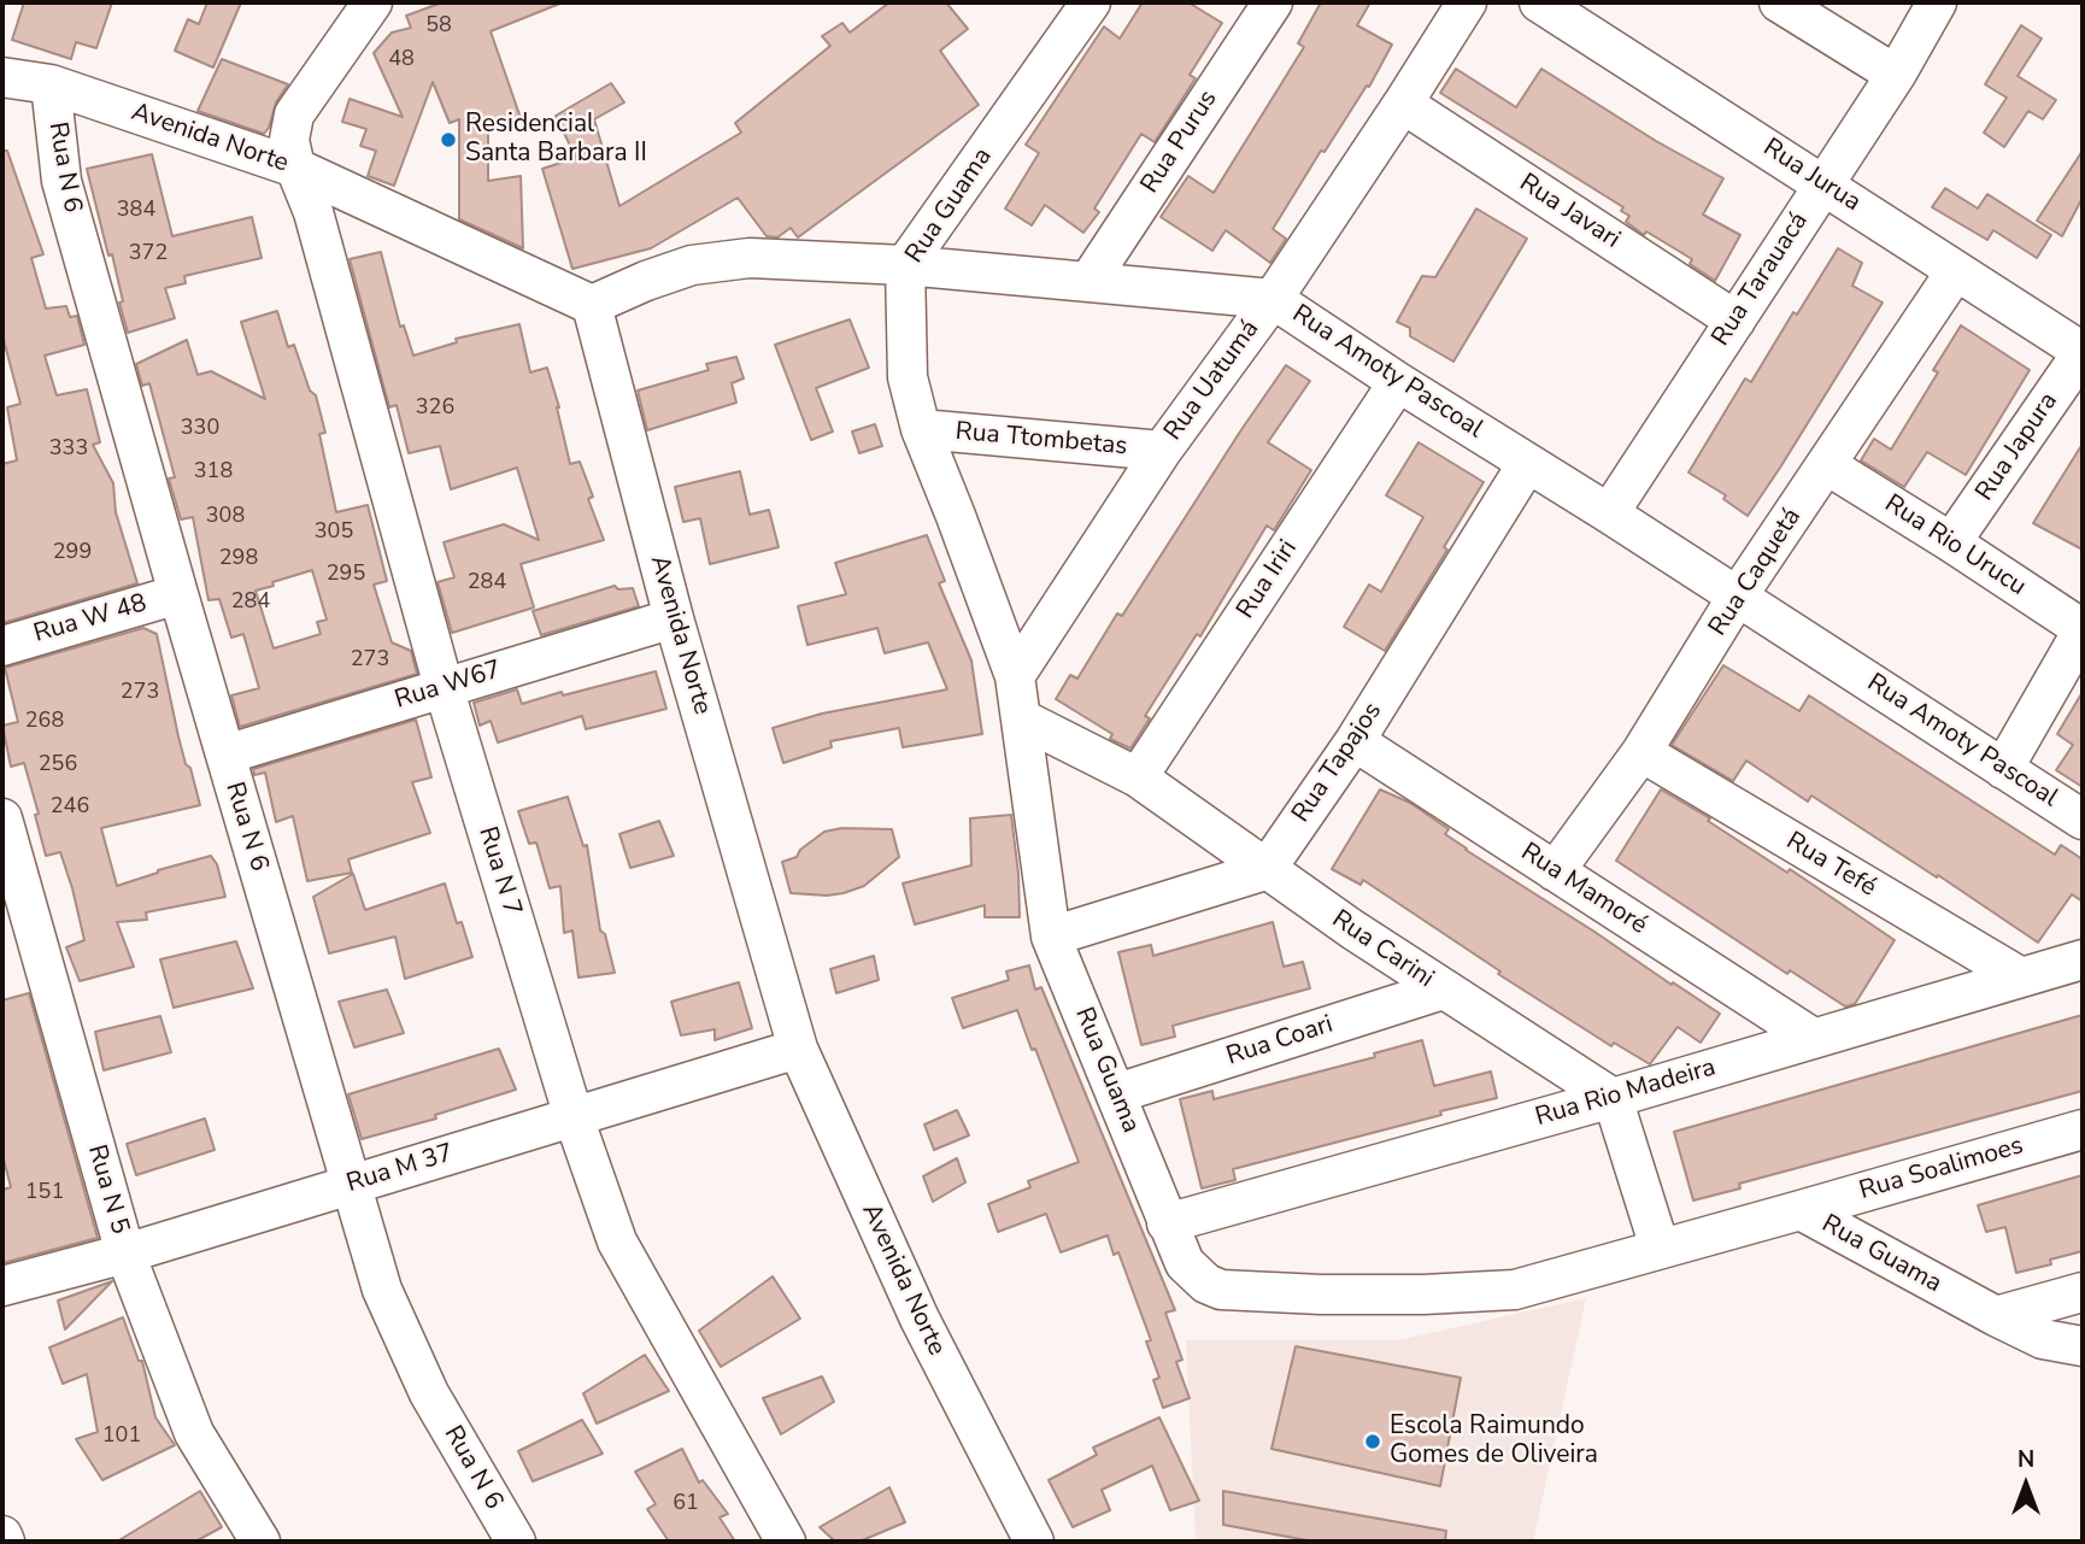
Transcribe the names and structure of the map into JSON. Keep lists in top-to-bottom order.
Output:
{
  "streets": {
    "street": [
      "Avenida Norte",
      "Rua Purus",
      "Rua N 6",
      "Rua Jurua",
      "Rua Guama",
      "Rua Javari",
      "Rua Tarauacá",
      "Rua Amoty Pascoal",
      "Rua Uatumá",
      "Rua Ttombetas",
      "Rua Japura",
      "Rua Rio Urucu",
      "Rua Caquetá",
      "Rua Iriri",
      "Rua W 48",
      "Rua W67",
      "Rua Tapajos",
      "Rua Tefé",
      "Rua N 7",
      "Rua Mamoré",
      "Rua Carini",
      "Rua Coari",
      "Rua Rio Madeira",
      "Rua M 37",
      "Rua Soalimoes",
      "Rua N 5"
    ]
  },
  "crossings": [
    ["Avenida Norte", "Rua N 6"],
    ["Avenida Norte", "Rua Amoty Pascoal"],
    ["Avenida Norte", "Rua W67"],
    ["Avenida Norte", "Rua N 7"],
    ["Avenida Norte", "Rua M 37"],
    ["Rua Purus", "Rua Amoty Pascoal"],
    ["Rua N 6", "Rua W 48"],
    ["Rua N 6", "Rua W67"],
    ["Rua N 6", "Rua M 37"],
    ["Rua Jurua", "Rua Tarauacá"],
    ["Rua Jurua", "Rua Japura"],
    ["Rua Jurua", "Rua Caquetá"],
    ["Rua Guama", "Rua Amoty Pascoal"],
    ["Rua Guama", "Rua Uatumá"],
    ["Rua Guama", "Rua Ttombetas"],
    ["Rua Guama", "Rua Carini"],
    ["Rua Guama", "Rua Coari"],
    ["Rua Guama", "Rua Rio Madeira"],
    ["Rua Guama", "Rua Soalimoes"],
    ["Rua Javari", "Rua Tarauacá"],
    ["Rua Javari", "Rua Uatumá"],
    ["Rua Tarauacá", "Rua Amoty Pascoal"],
    ["Rua Amoty Pascoal", "Rua Uatumá"],
    ["Rua Amoty Pascoal", "Rua Caquetá"],
    ["Rua Amoty Pascoal", "Rua Iriri"],
    ["Rua Amoty Pascoal", "Rua Tapajos"],
    ["Rua Uatumá", "Rua Ttombetas"],
    ["Rua Japura", "Rua Rio Urucu"],
    ["Rua Rio Urucu", "Rua Caquetá"],
    ["Rua Caquetá", "Rua Tefé"],
    ["Rua Caquetá", "Rua Mamoré"],
    ["Rua Iriri", "Rua Carini"],
    ["Rua W67", "Rua N 7"],
    ["Rua Tapajos", "Rua Mamoré"],
    ["Rua Tapajos", "Rua Carini"],
    ["Rua Tefé", "Rua Rio Madeira"],
    ["Rua N 7", "Rua M 37"],
    ["Rua Mamoré", "Rua Rio Madeira"],
    ["Rua Carini", "Rua Coari"],
    ["Rua Carini", "Rua Rio Madeira"],
    ["Rua M 37", "Rua N 5"]
  ],
  "places": ["Residencial Santa Barbara II", "Escola Raimundo Gomes de Oliveira"],
  "house_numbers": [
    "58",
    "48",
    "384",
    "372",
    "326",
    "330",
    "333",
    "318",
    "308",
    "305",
    "299",
    "298",
    "295",
    "284",
    "284",
    "273",
    "273",
    "268",
    "256",
    "246",
    "151",
    "101",
    "61"
  ],
  "north": "top"
}
